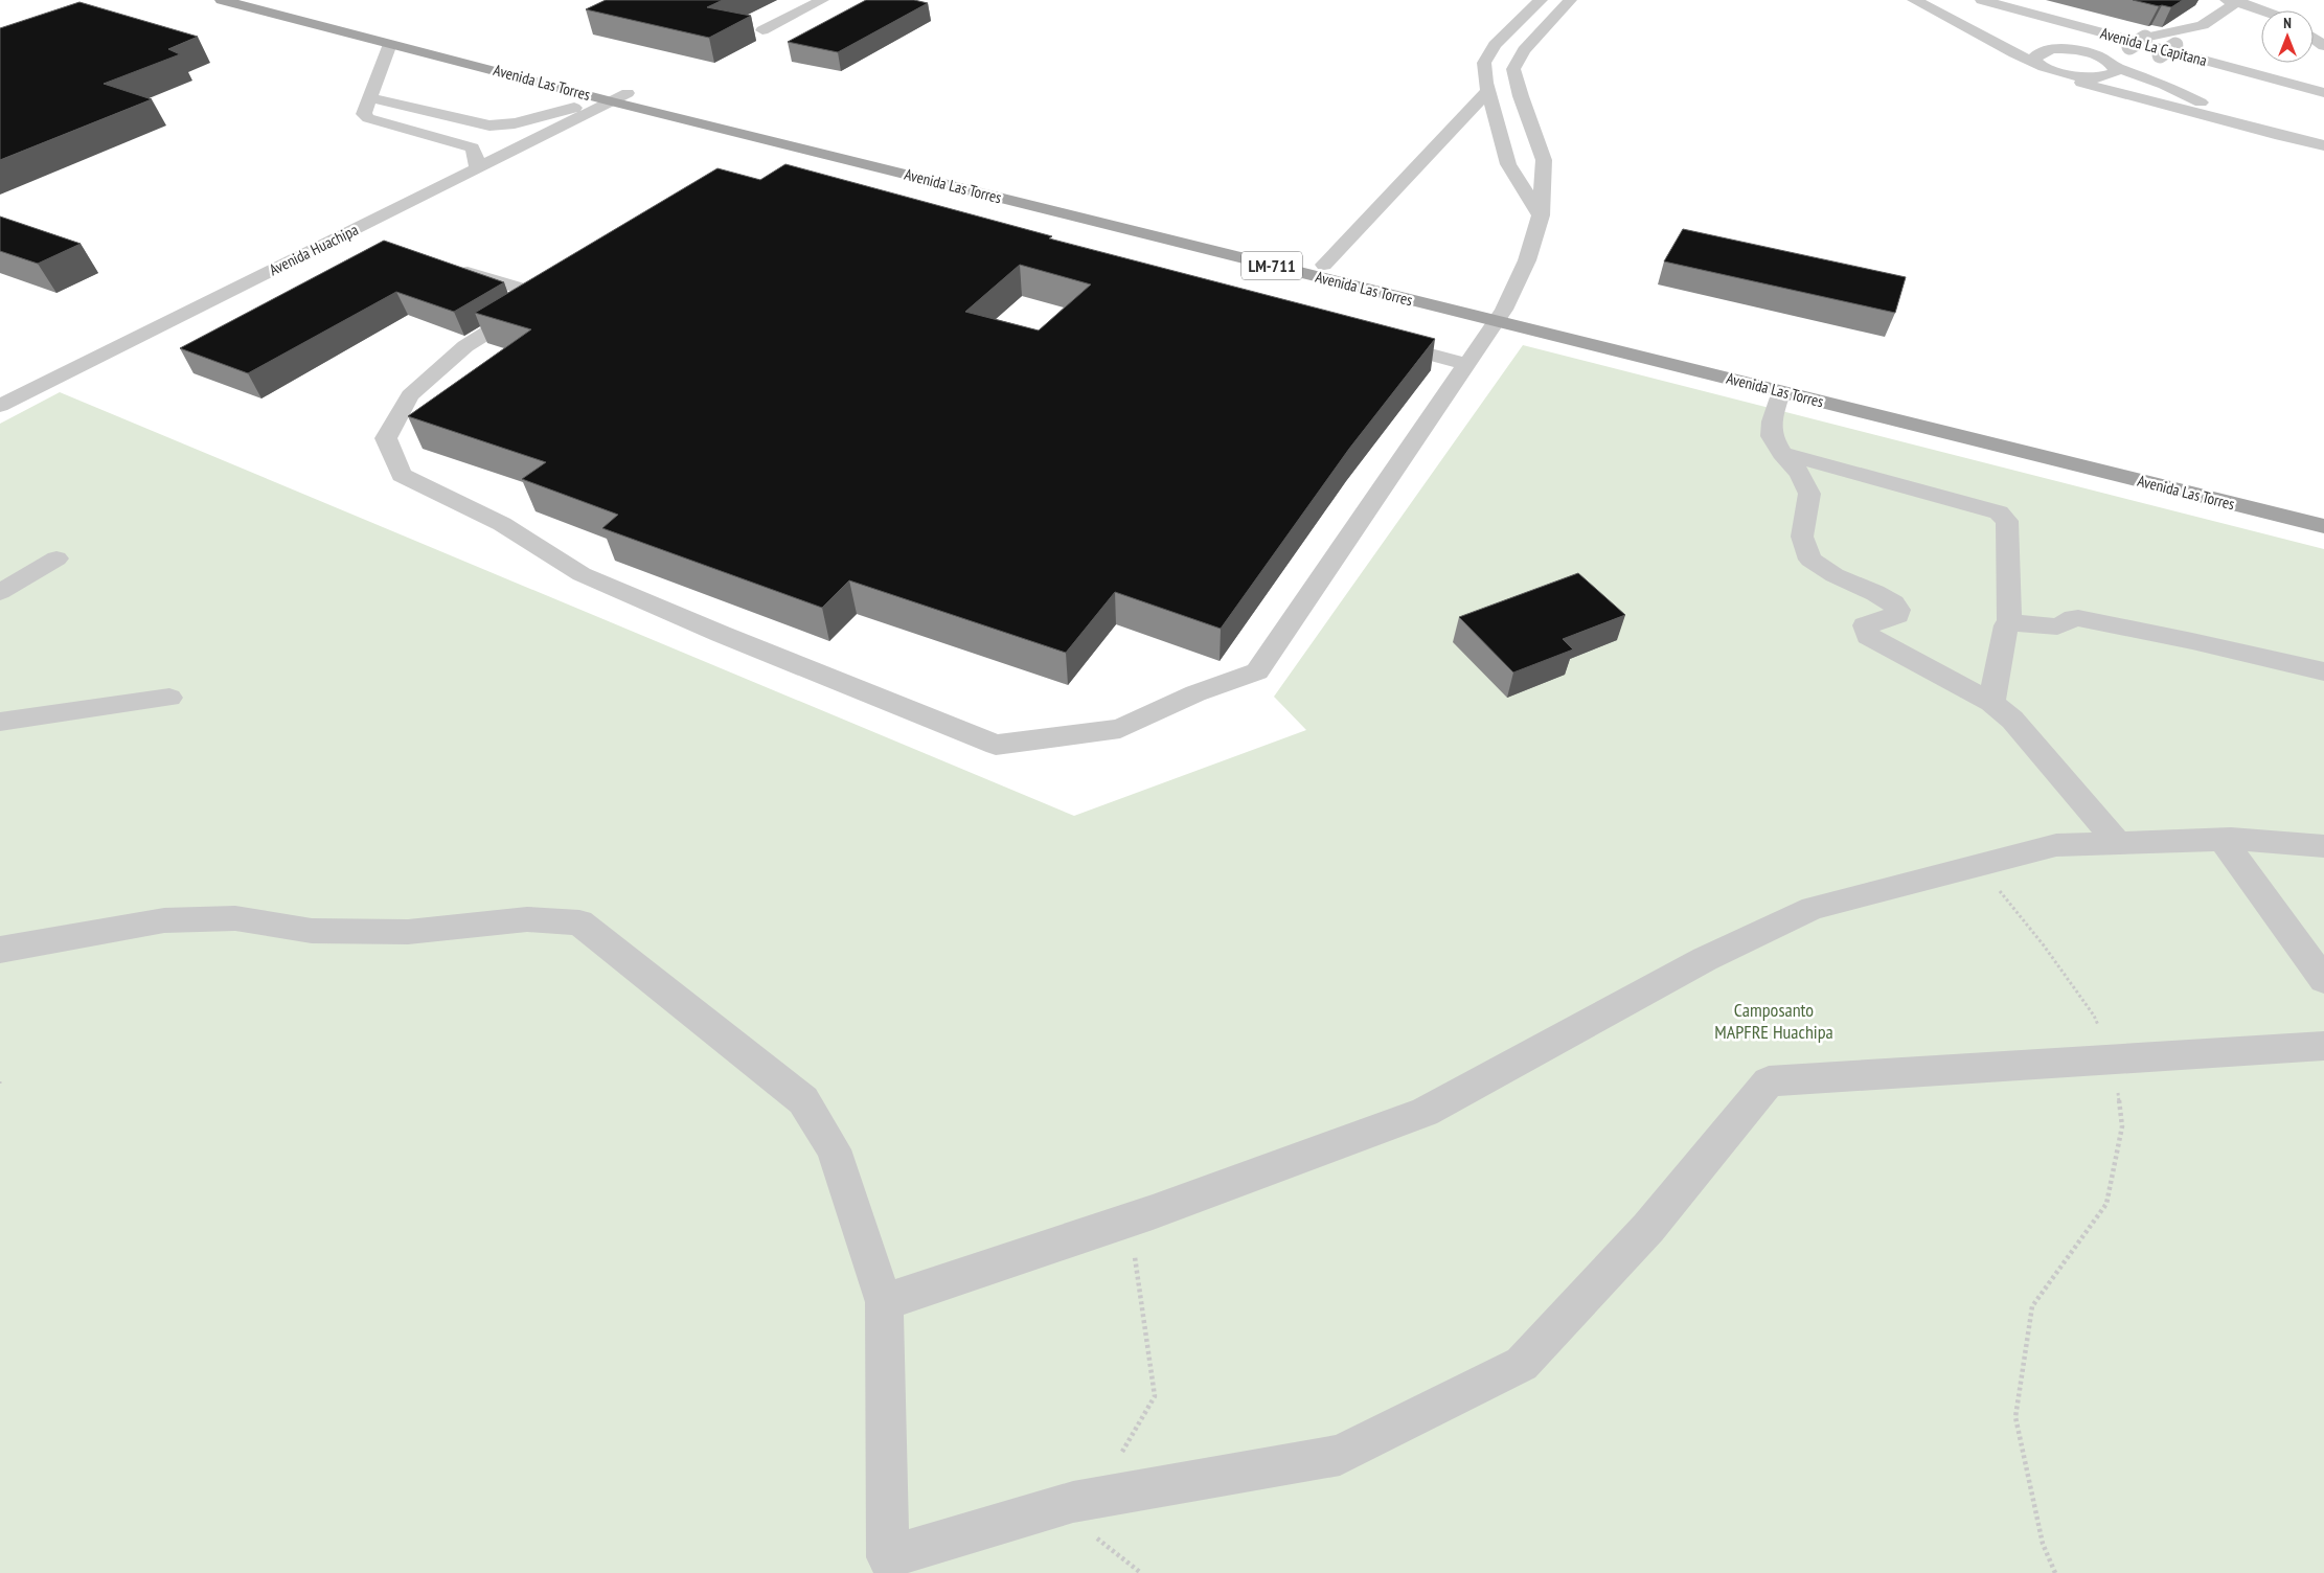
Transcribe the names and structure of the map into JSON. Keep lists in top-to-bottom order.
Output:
{
  "streets": {
    "main road": ["Avenida Las Torres", "LM-711"],
    "street": ["Avenida La Capitana", "Avenida Huachipa"]
  },
  "crossings": [
    ["Avenida Las Torres", "Avenida Huachipa"]
  ],
  "parks": ["Camposanto MAPFRE Huachipa"],
  "north": "top"
}
